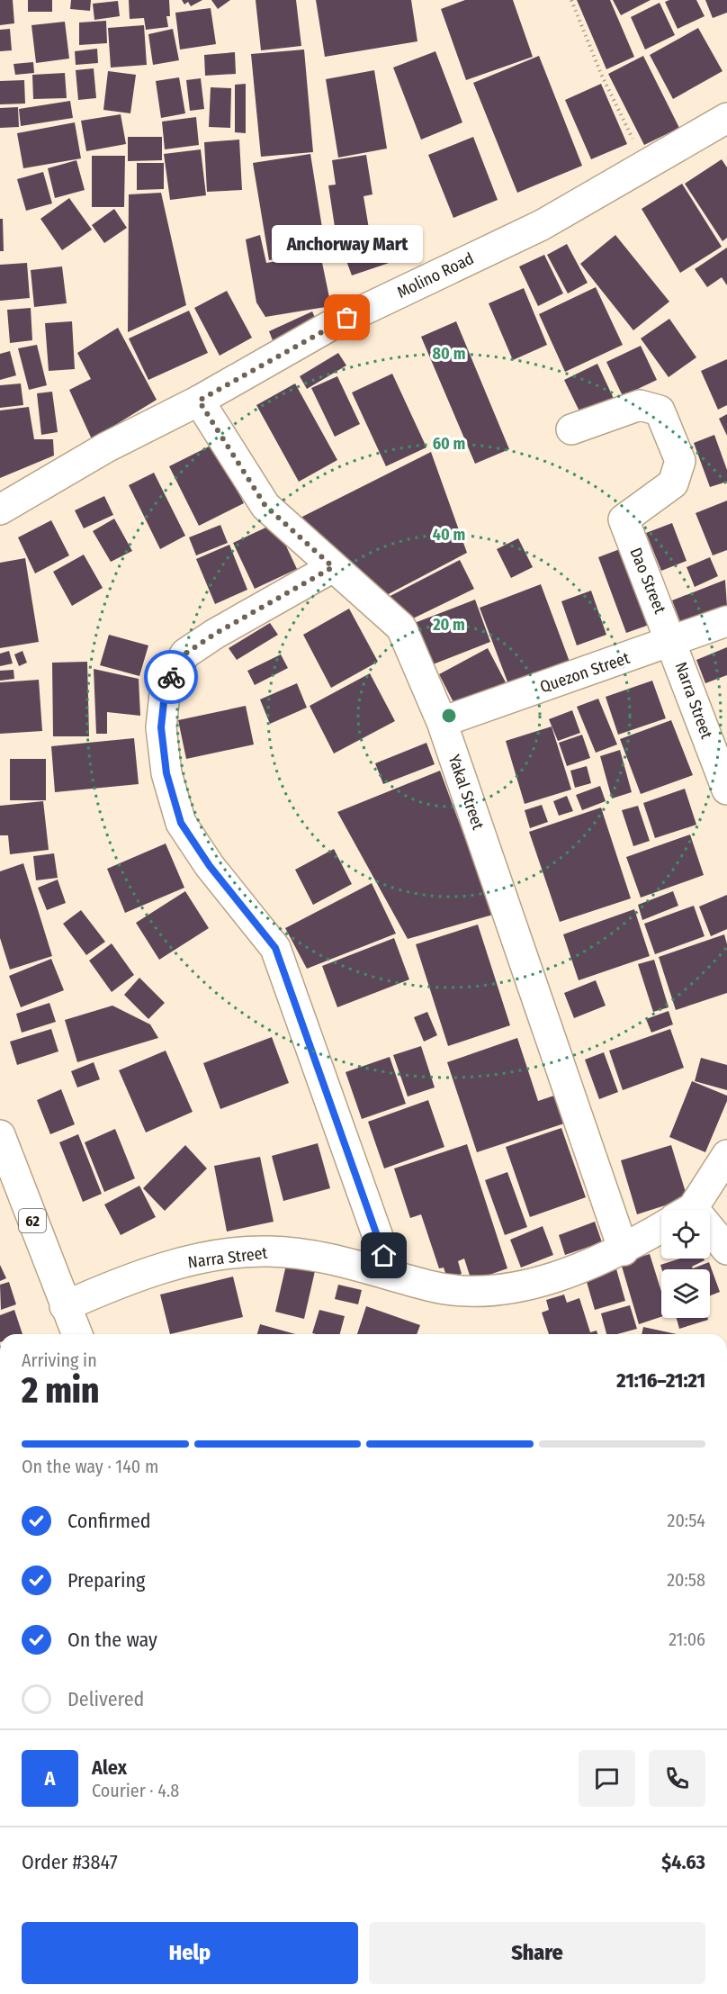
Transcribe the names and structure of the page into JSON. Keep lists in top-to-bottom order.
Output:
{
  "streets": {
    "main road": [
      "Molino Road",
      "Dao Street",
      "Quezon Street",
      "Narra Street",
      "Yakal Street",
      "62"
    ]
  },
  "crossings": [
    ["Molino Road", "Yakal Street"],
    ["Dao Street", "Quezon Street"],
    ["Dao Street", "Narra Street"],
    ["Quezon Street", "Narra Street"],
    ["Quezon Street", "Yakal Street"],
    ["Narra Street", "Yakal Street"],
    ["Narra Street", "62"]
  ],
  "places": ["Anchorway Mart"],
  "page": {
    "bubble": "Anchorway Mart",
    "heading": ["2 min", "Arriving in", "21:16–21:21"],
    "panel": [
      "Alex",
      "Courier · 4.8",
      "Order #3847",
      "$4.63"
    ],
    "bar": "On the way · 140 m",
    "list": [
      ["Confirmed", "20:54"],
      ["Preparing", "20:58"],
      ["On the way", "21:06"],
      "Delivered"
    ],
    "round": "A",
    "buttons": ["Help", "Share"]
  },
  "rings": [
    "80 m",
    "60 m",
    "40 m",
    "20 m"
  ]
}
